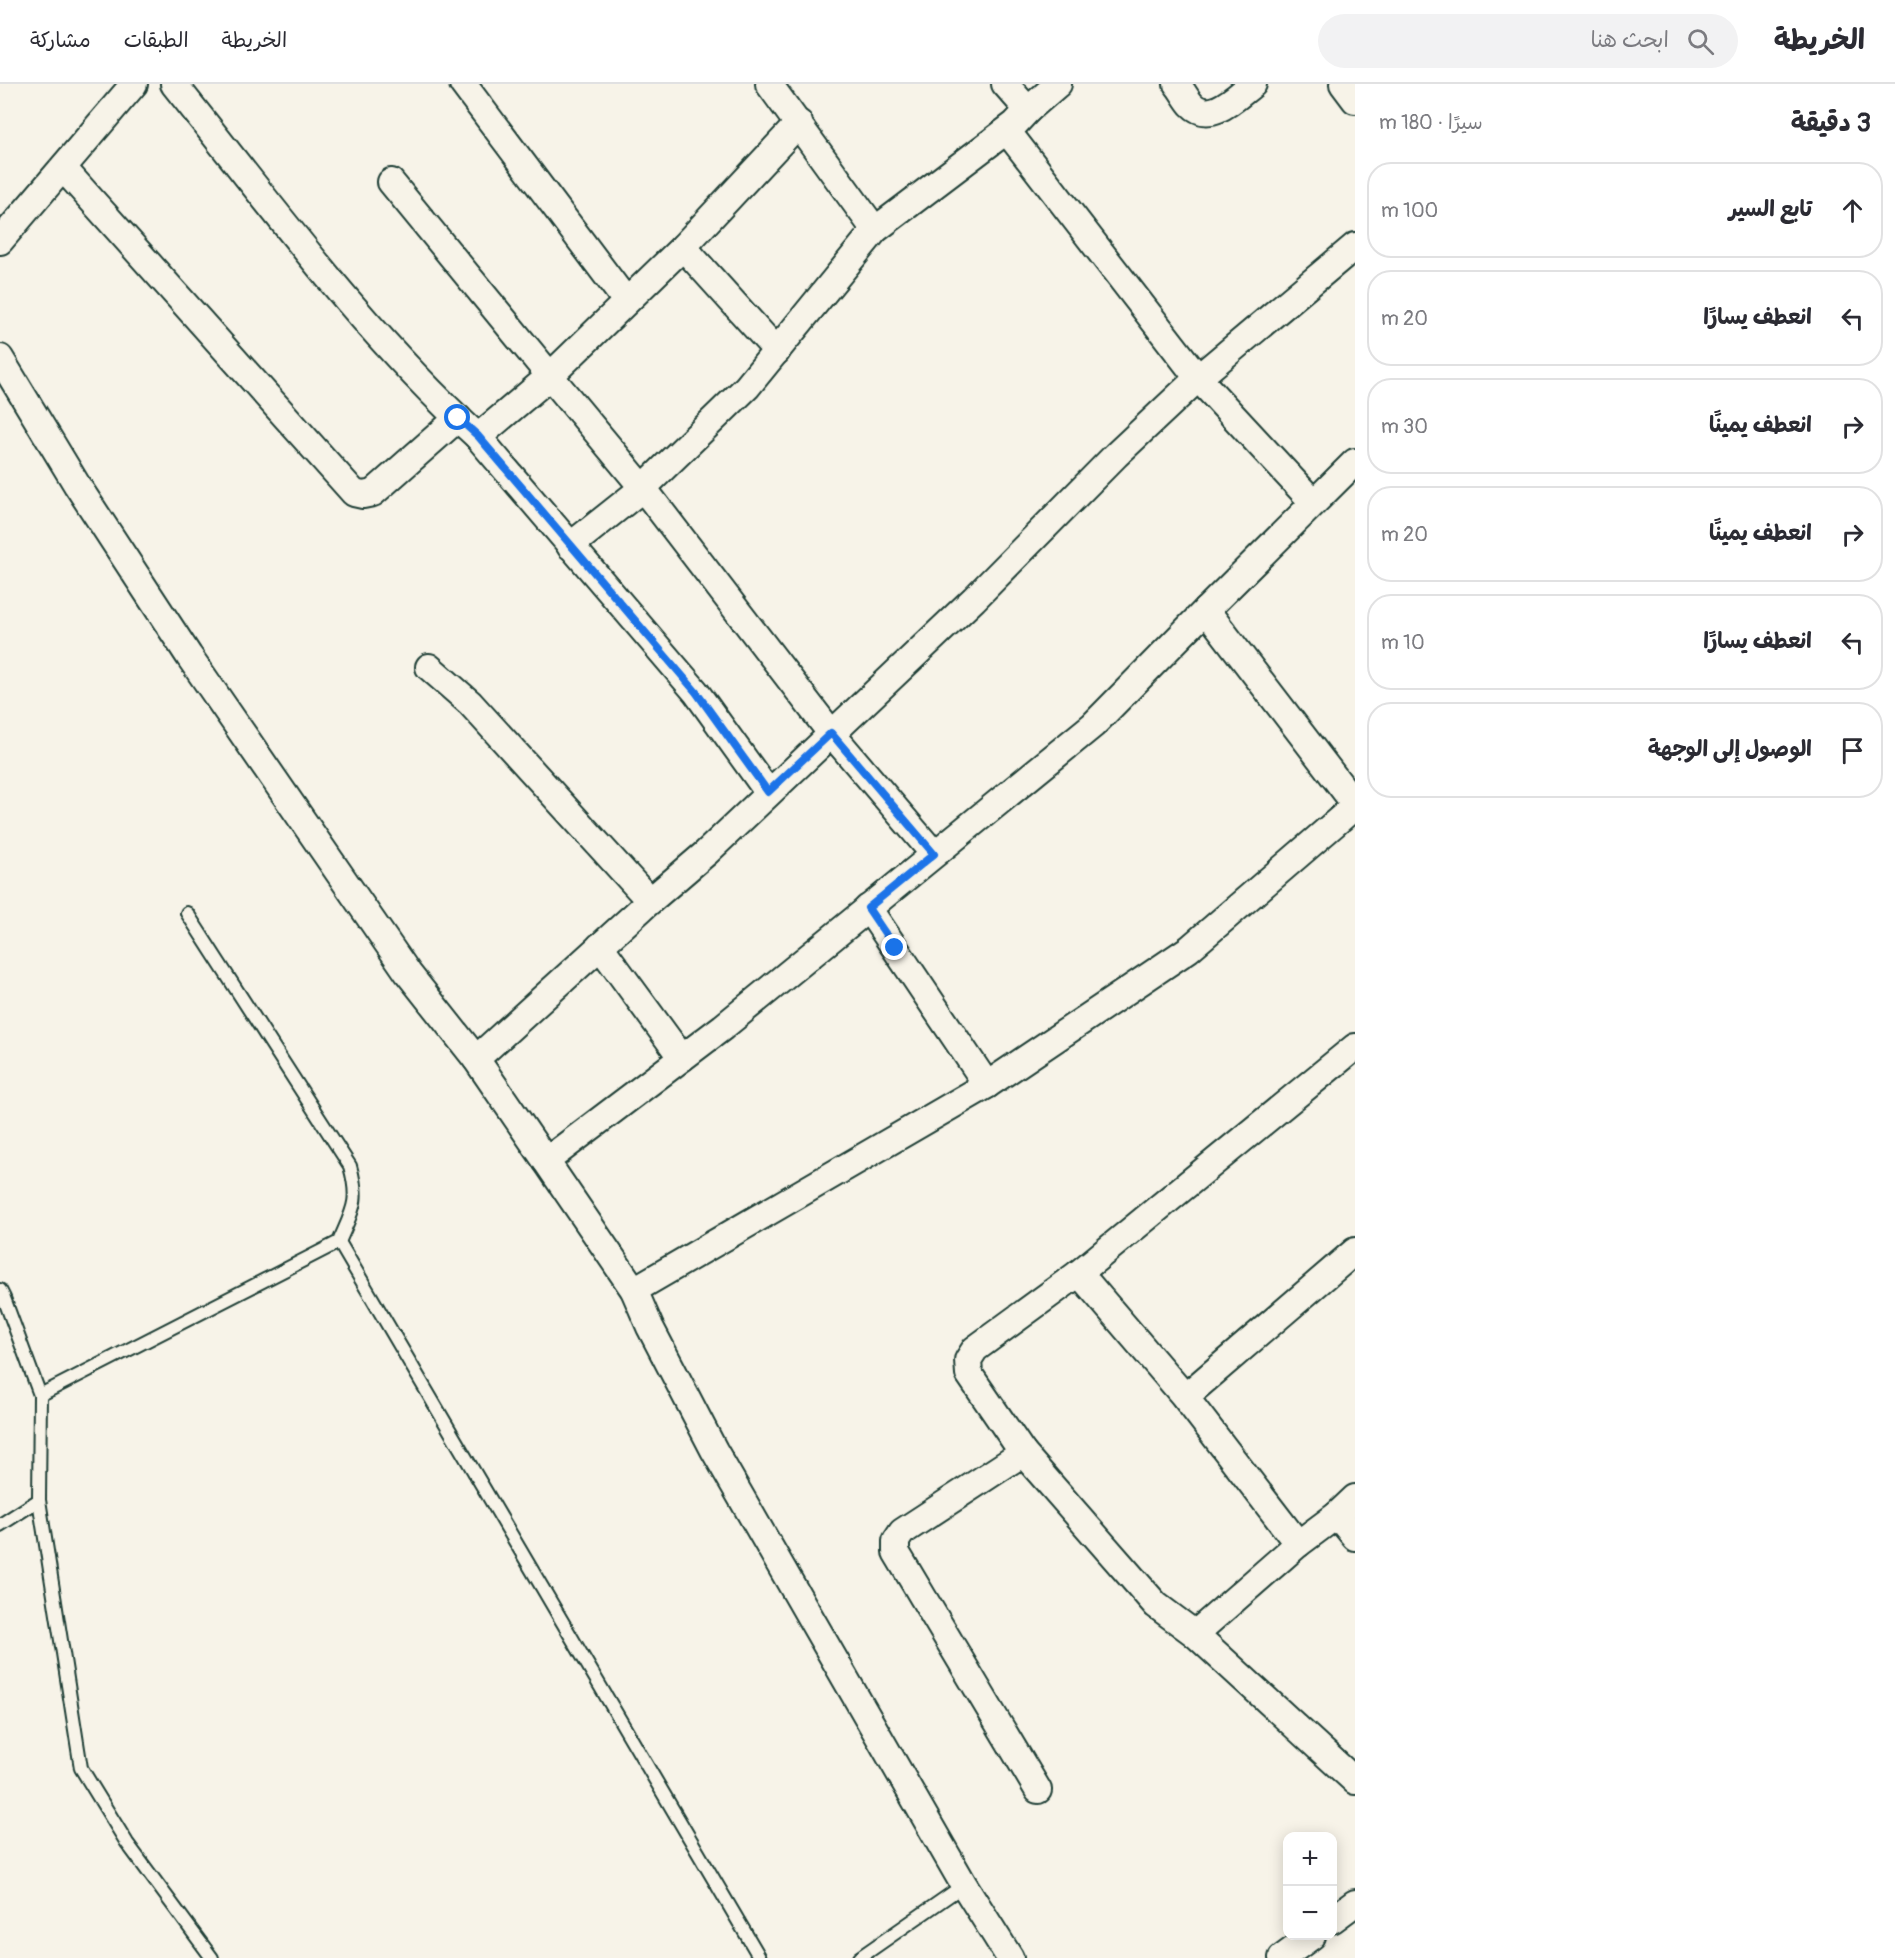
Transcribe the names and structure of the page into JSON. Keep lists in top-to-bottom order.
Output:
{
  "page": {
    "header": "الخريطة",
    "search": "ابحث هنا",
    "nav": ["الخريطة", "الطبقات", "مشاركة"],
    "heading": ["3 دقيقة", "سيرًا · 180 m"],
    "list": [
      ["تابع السير", "100 m"],
      ["انعطف يسارًا", "20 m"],
      ["انعطف يمينًا", "30 m"],
      ["انعطف يمينًا", "20 m"],
      ["انعطف يسارًا", "10 m"],
      "الوصول إلى الوجهة"
    ],
    "map_buttons": ["+", "−"]
  }
}
